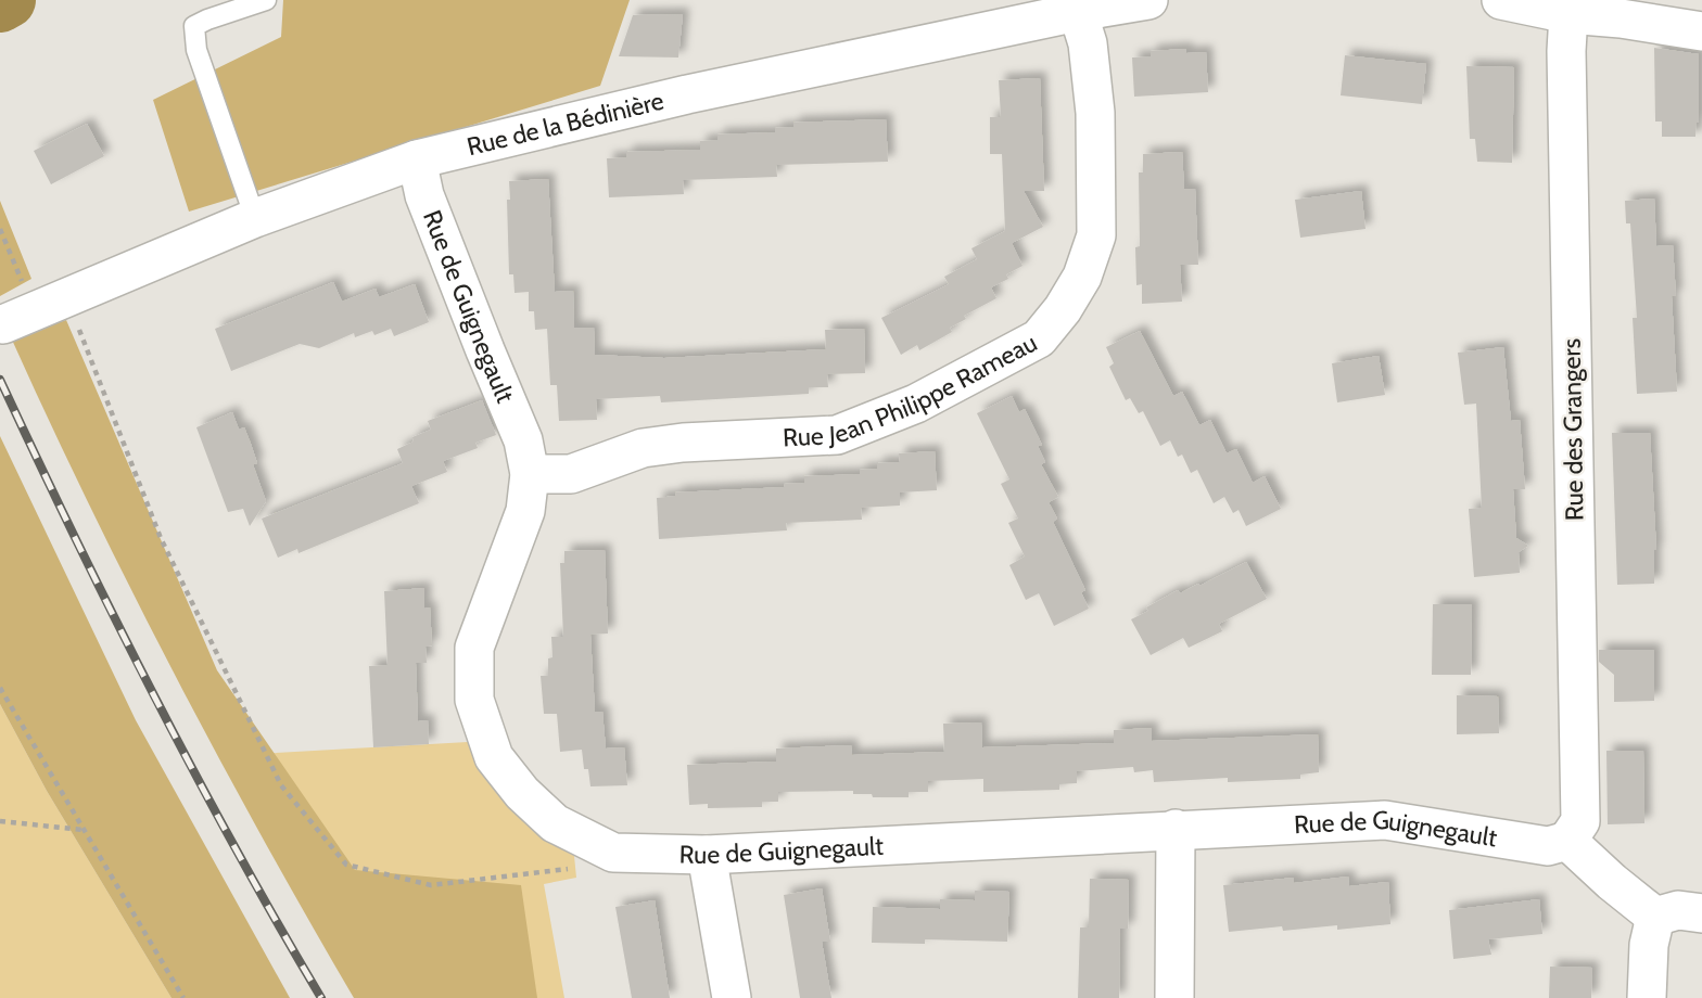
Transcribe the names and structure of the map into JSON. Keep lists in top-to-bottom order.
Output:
{
  "streets": {
    "street": [
      "Rue de la Bédinière",
      "Rue de Guignegault",
      "Rue Jean Philippe Rameau",
      "Rue des Grangers"
    ]
  },
  "crossings": [
    ["Rue de la Bédinière", "Rue de Guignegault"],
    ["Rue de la Bédinière", "Rue Jean Philippe Rameau"],
    ["Rue de Guignegault", "Rue Jean Philippe Rameau"],
    ["Rue de Guignegault", "Rue des Grangers"]
  ]
}
